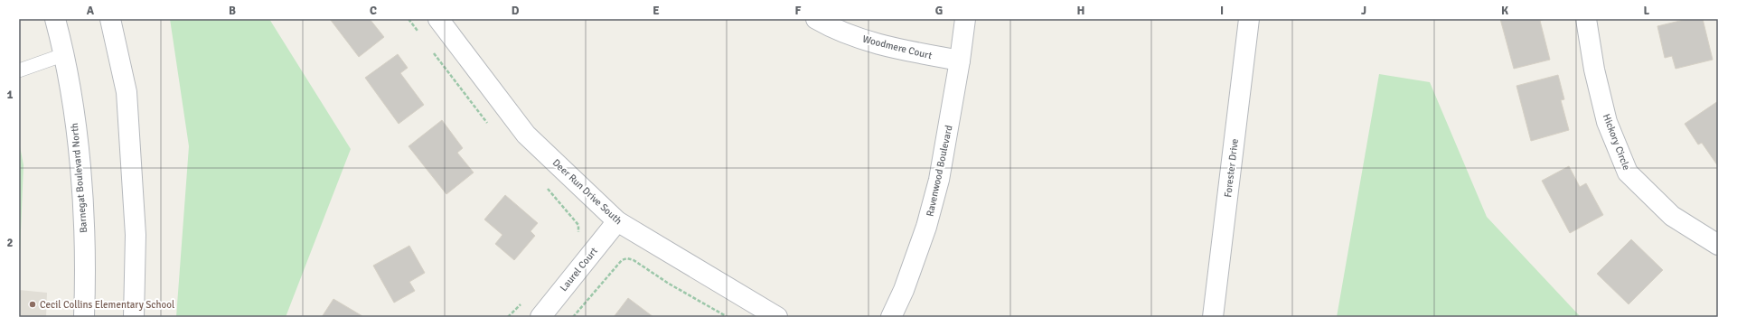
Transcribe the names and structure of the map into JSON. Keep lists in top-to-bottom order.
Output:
{
  "streets": {
    "street": [
      "Woodmere Court",
      "Hickory Circle",
      "Forester Drive",
      "Ravenwood Boulevard",
      "Barnegat Boulevard North",
      "Deer Run Drive South",
      "Laurel Court"
    ]
  },
  "crossings": [
    ["Woodmere Court", "Ravenwood Boulevard"],
    ["Deer Run Drive South", "Laurel Court"]
  ],
  "places": ["Cecil Collins Elementary School"],
  "grid": {
    "columns": [
      "A",
      "B",
      "C",
      "D",
      "E",
      "F",
      "G",
      "H",
      "I",
      "J",
      "K",
      "L"
    ],
    "rows": ["1", "2"]
  }
}
